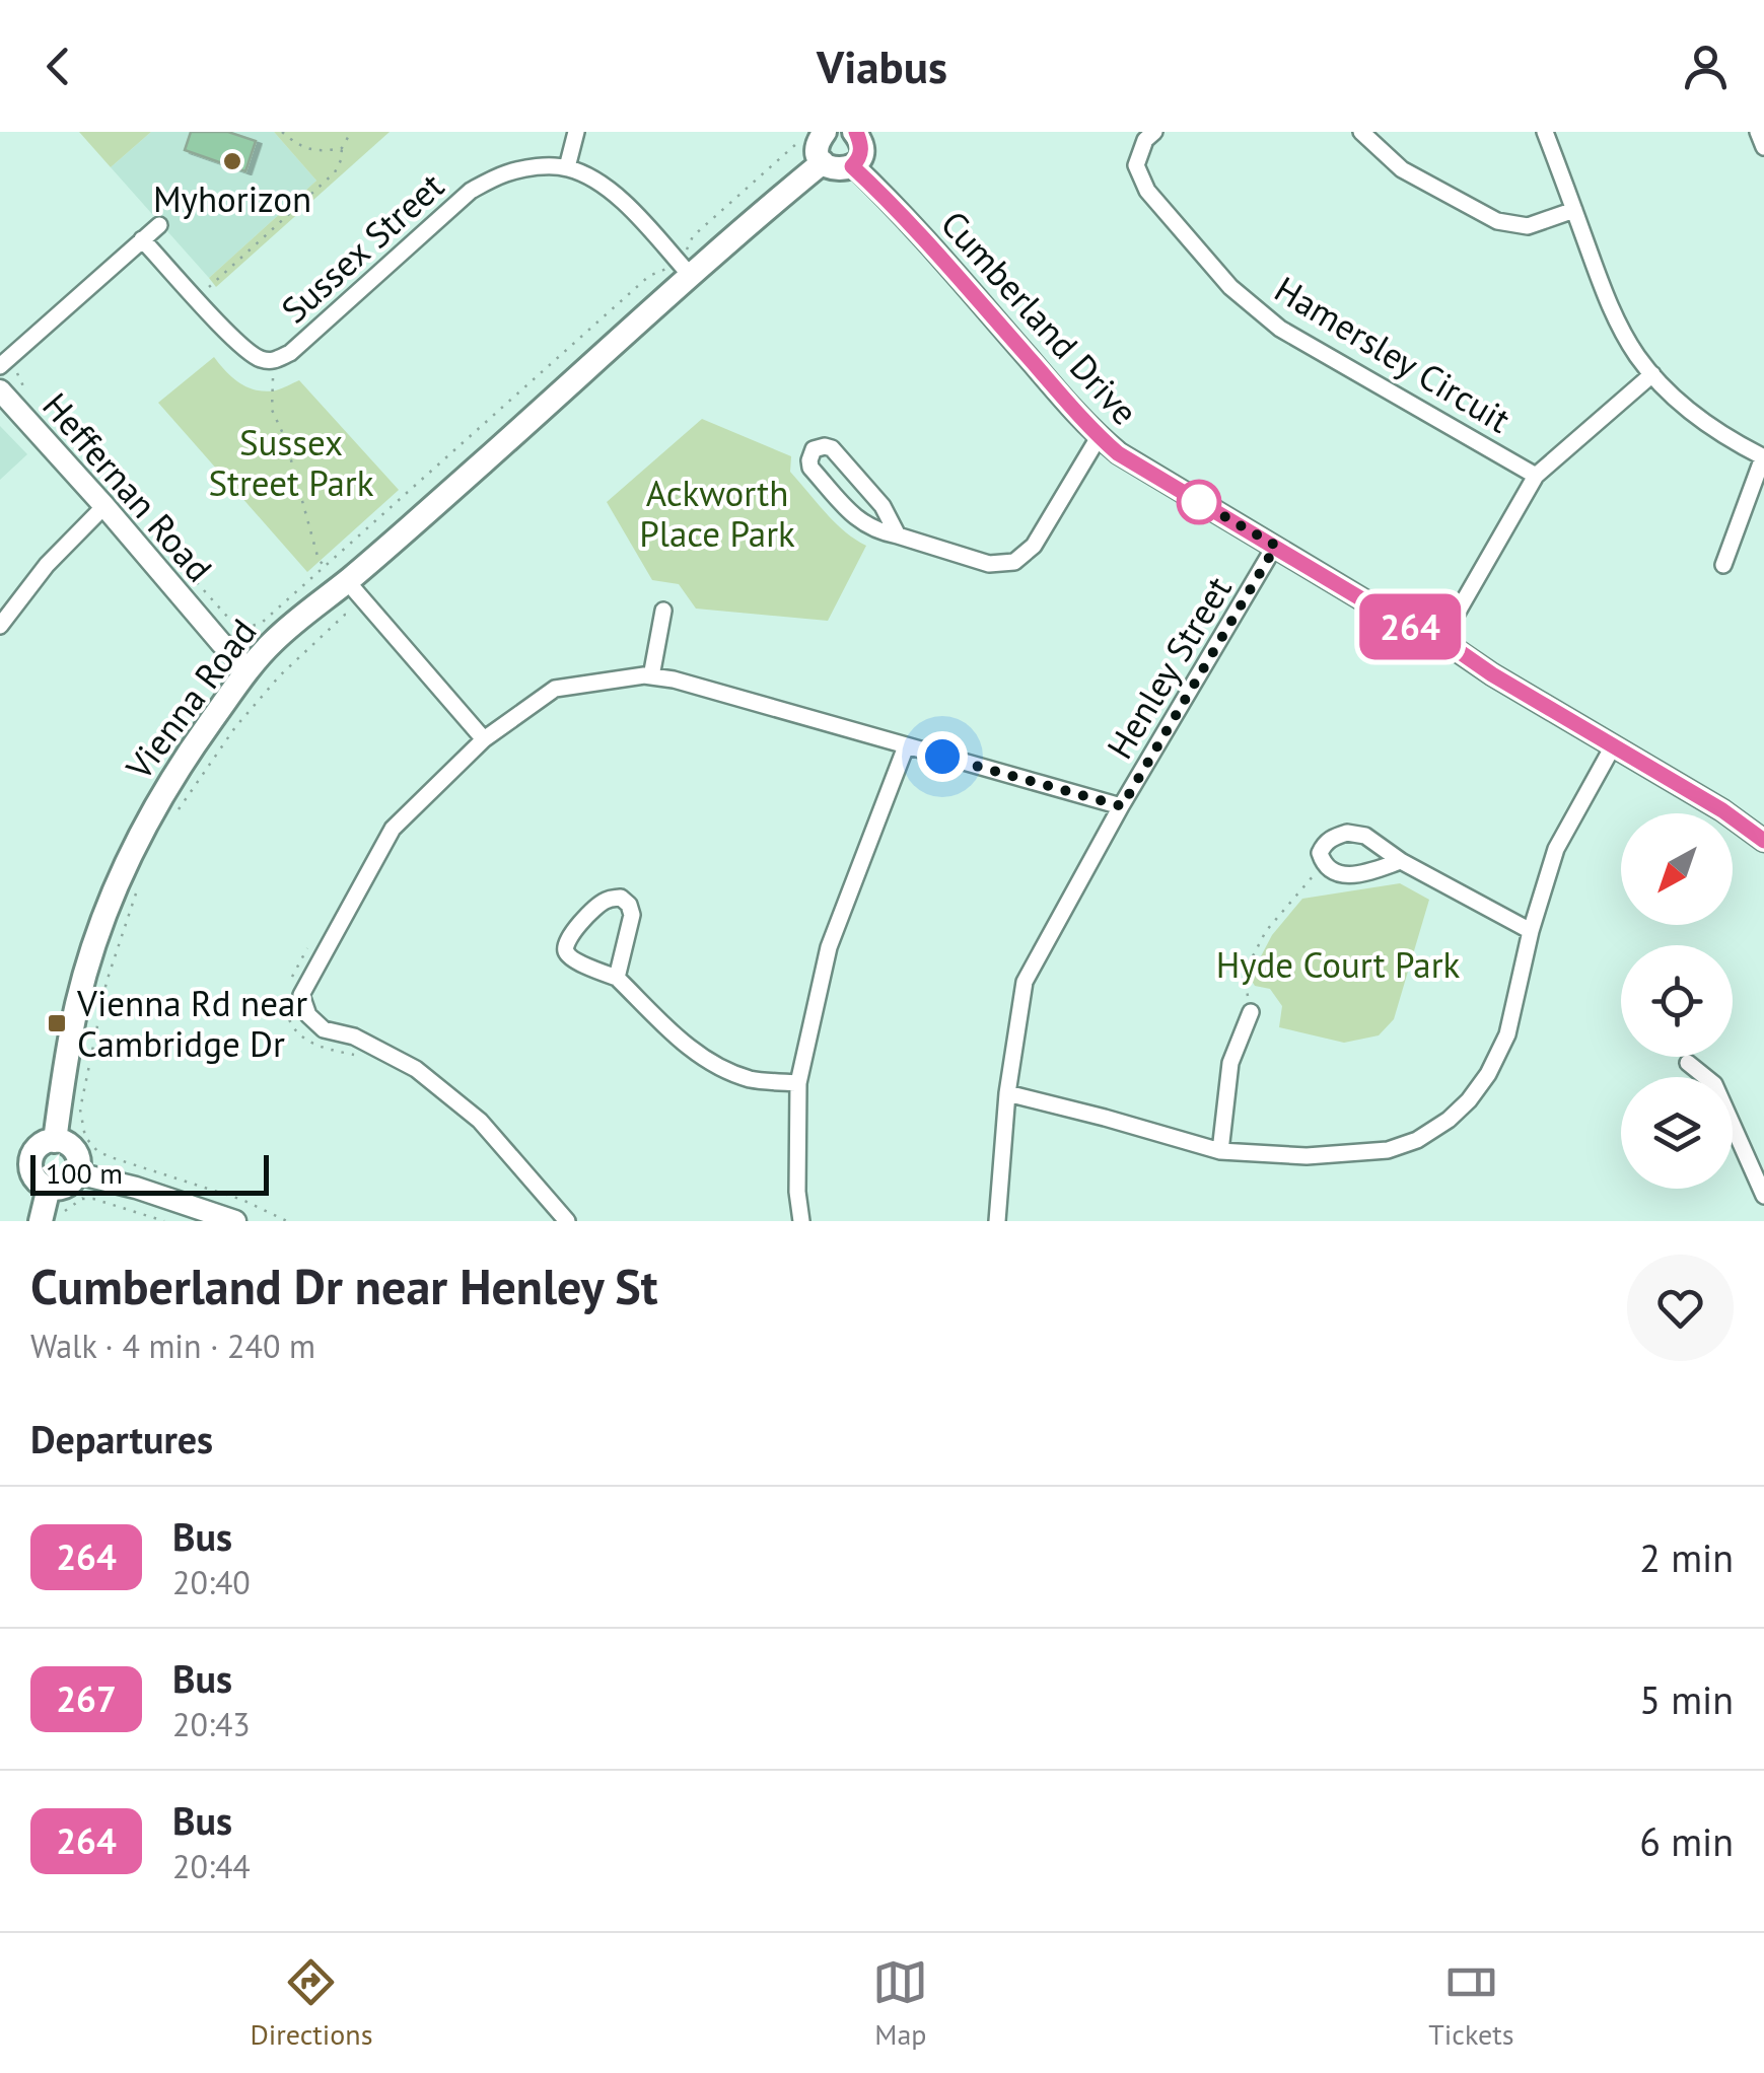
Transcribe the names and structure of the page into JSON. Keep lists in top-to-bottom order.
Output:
{
  "streets": {
    "main road": ["Vienna Road"],
    "street": [
      "Sussex Street",
      "Cumberland Drive",
      "Hamersley Circuit",
      "Heffernan Road",
      "Henley Street"
    ]
  },
  "crossings": [
    ["Cumberland Drive", "Henley Street"],
    ["Heffernan Road", "Vienna Road"]
  ],
  "parks": ["Sussex Street Park", "Ackworth Place Park", "Hyde Court Park"],
  "places": {
    "other": ["Myhorizon"],
    "transit": ["Vienna Rd near Cambridge Dr"]
  },
  "lines": ["bus line 264"],
  "scale_bar": "100 m",
  "north": "bottom left",
  "page": {
    "header": "Viabus",
    "on_map": "264",
    "scale": "100 m",
    "heading": [
      ["Cumberland Dr near Henley St", "Walk · 4 min · 240 m"],
      "Departures"
    ],
    "list": [
      {
        "mark": "264",
        "name": "Bus",
        "note": "20:40",
        "value": "2 min"
      },
      {
        "mark": "267",
        "name": "Bus",
        "note": "20:43",
        "value": "5 min"
      },
      {
        "mark": "264",
        "name": "Bus",
        "note": "20:44",
        "value": "6 min"
      }
    ],
    "tabs": ["Directions", "Map", "Tickets"]
  }
}
